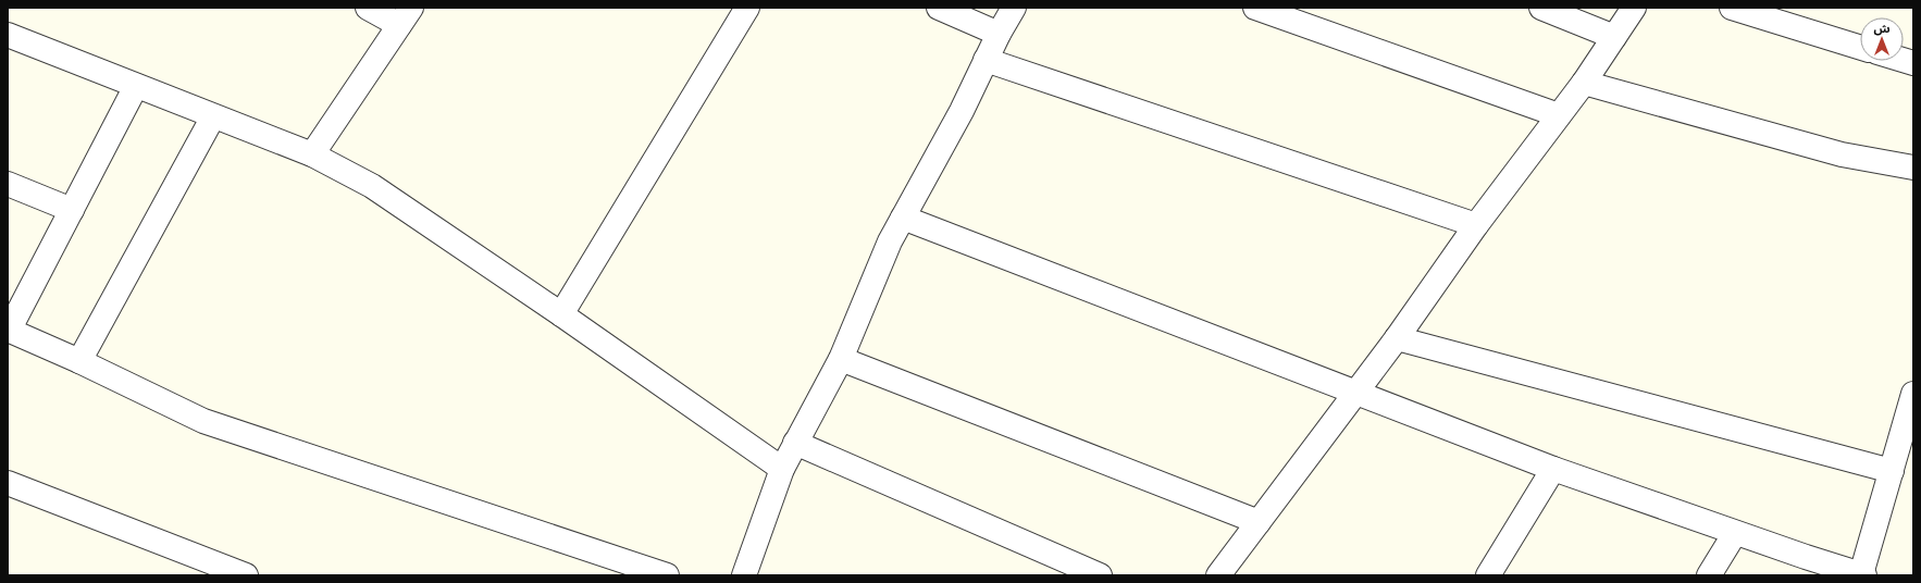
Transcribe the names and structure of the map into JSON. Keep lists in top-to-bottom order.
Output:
{
  "north": "top"
}
